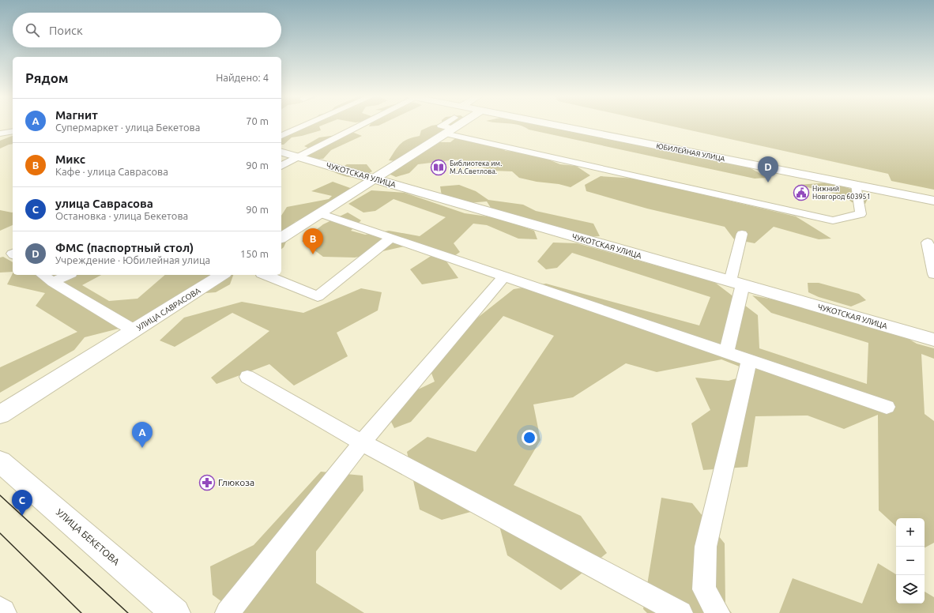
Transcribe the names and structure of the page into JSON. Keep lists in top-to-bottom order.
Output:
{
  "streets": {
    "street": [
      "ЮБИЛЕЙНАЯ УЛИЦА",
      "ЧУКОТСКАЯ УЛИЦА",
      "УЛИЦА САВРАСОВА",
      "УЛИЦА БЕКЕТОВА"
    ]
  },
  "places": {
    "library": ["Библиотека им. М.А.Светлова."],
    "public building": ["Нижний Новгород 603951"],
    "pharmacy": ["Глюкоза"]
  },
  "page": {
    "search": "Поиск",
    "heading": ["Рядом", "Найдено: 4"],
    "list": [
      {
        "mark": "A",
        "name": "Магнит",
        "note": "Супермаркет · улица Бекетова",
        "value": "70 m"
      },
      {
        "mark": "B",
        "name": "Микс",
        "note": "Кафе · улица Саврасова",
        "value": "90 m"
      },
      {
        "mark": "C",
        "name": "улица Саврасова",
        "note": "Остановка · улица Бекетова",
        "value": "90 m"
      },
      {
        "mark": "D",
        "name": "ФМС (паспортный стол)",
        "note": "Учреждение · Юбилейная улица",
        "value": "150 m"
      }
    ],
    "pins": [
      "D",
      "B",
      "A",
      "C"
    ],
    "map_buttons": ["+", "−"]
  }
}
